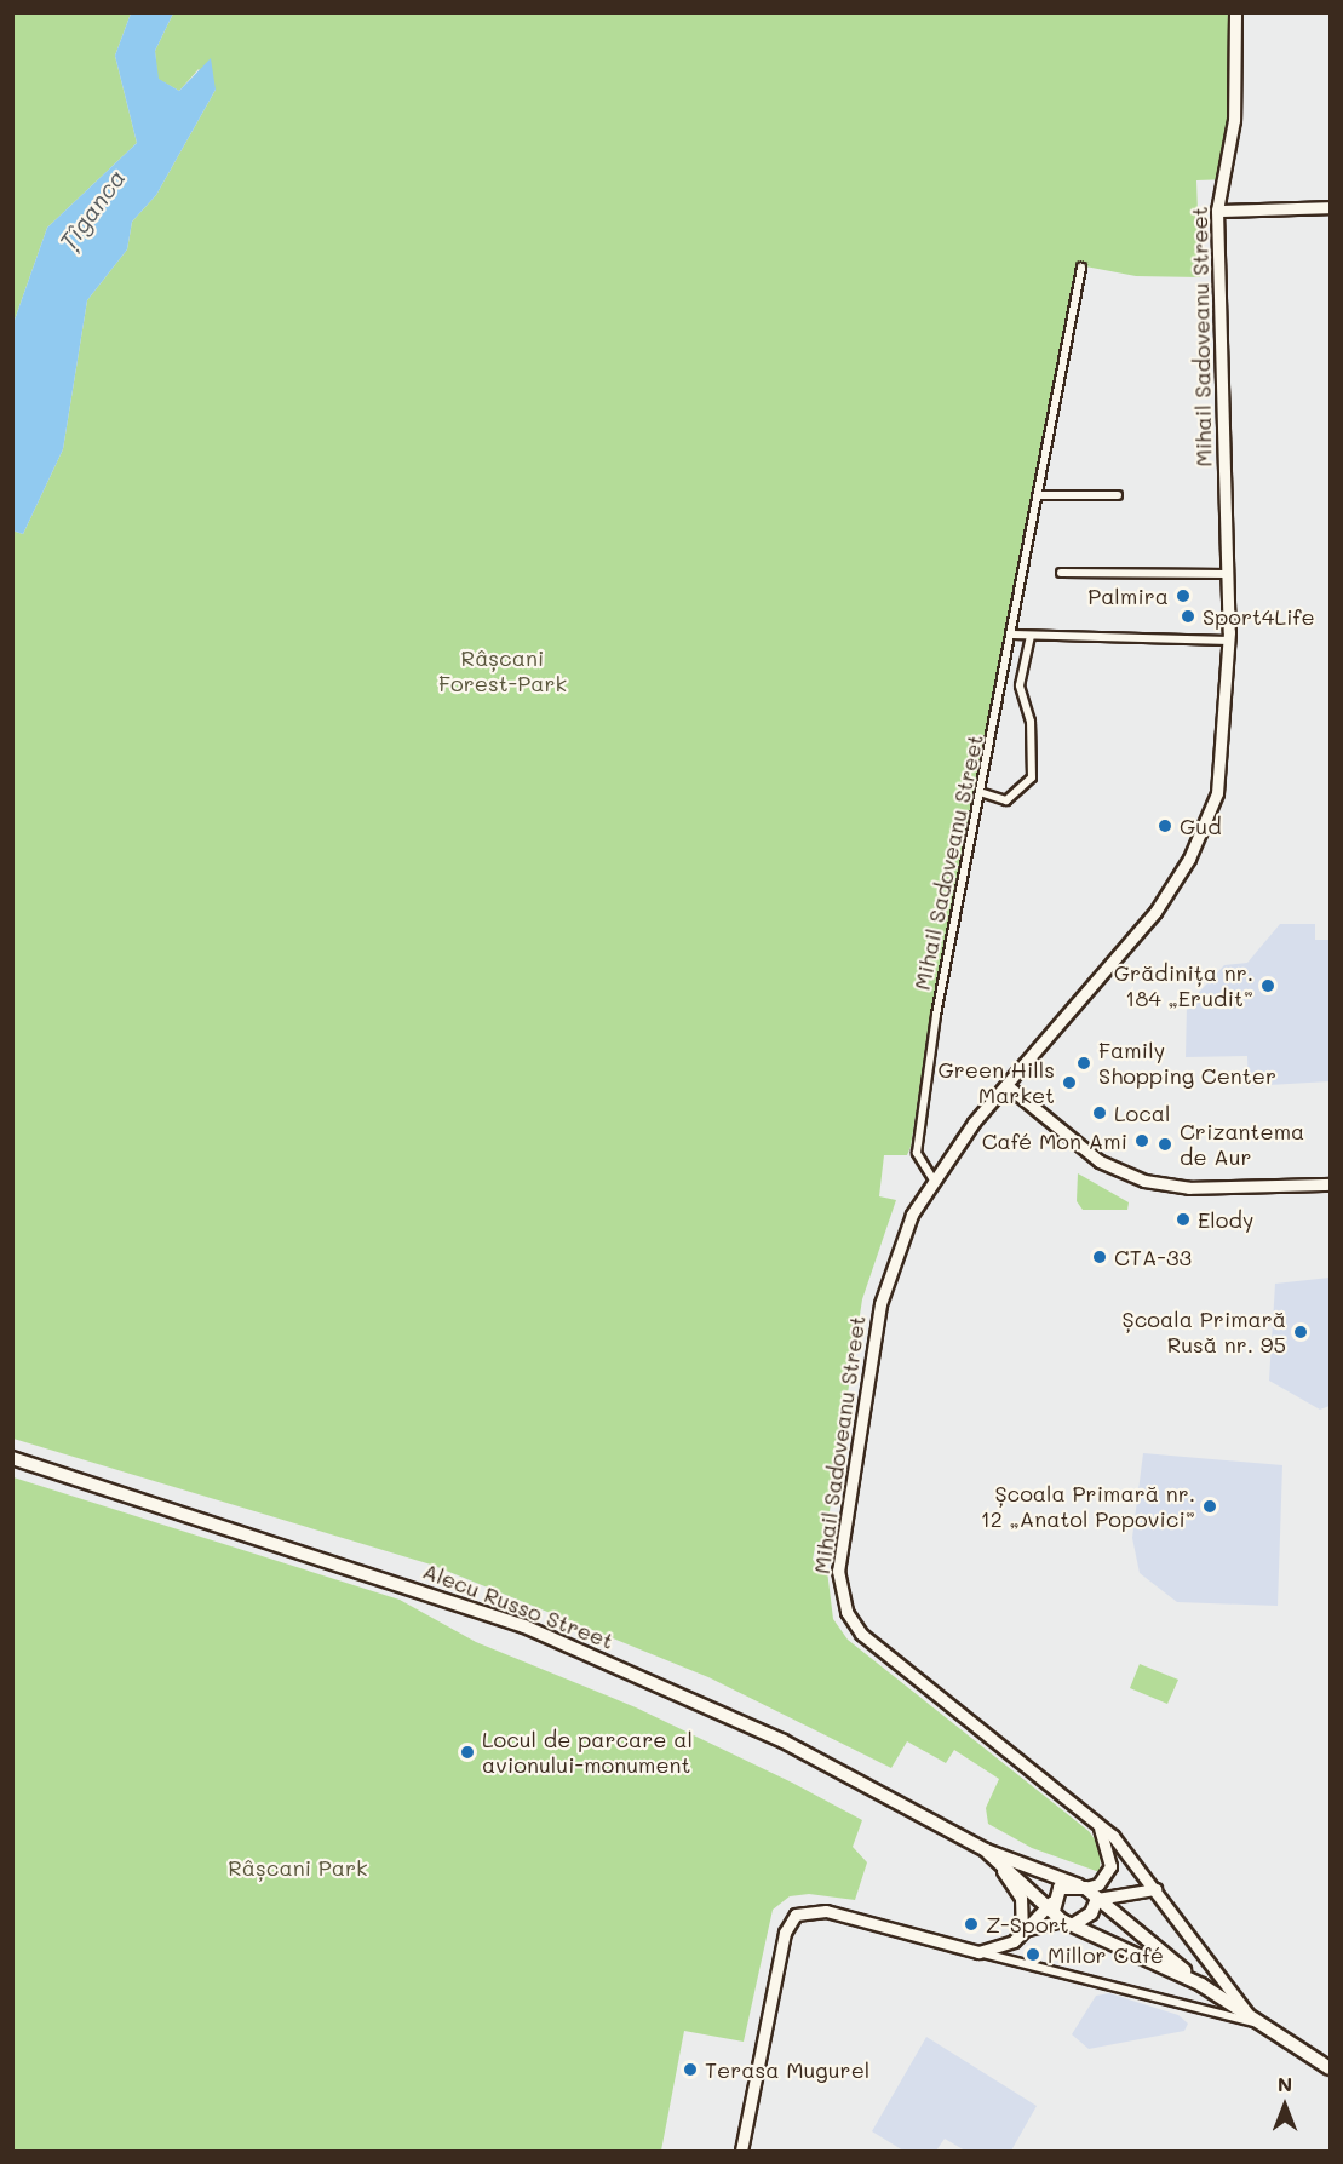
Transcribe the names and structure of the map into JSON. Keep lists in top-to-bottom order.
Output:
{
  "streets": {
    "main road": ["Mihail Sadoveanu Street", "Alecu Russo Street"]
  },
  "crossings": [
    ["Mihail Sadoveanu Street", "Alecu Russo Street"]
  ],
  "water": ["Țîganca"],
  "parks": ["Râșcani Forest-Park", "Râșcani Park"],
  "places": [
    "Palmira",
    "Sport4Life",
    "Gud",
    "Grădinița nr. 184 „Erudit”",
    "Family Shopping Center",
    "Green Hills Market",
    "Local",
    "Café Mon Ami",
    "Crizantema de Aur",
    "Elody",
    "CTA-33",
    "Școala Primară Rusă nr. 95",
    "Școala Primară nr. 12 „Anatol Popovici”",
    "Locul de parcare al avionului-monument",
    "Z-Sport",
    "Millor Café",
    "Terasa Mugurel"
  ],
  "north": "top"
}
